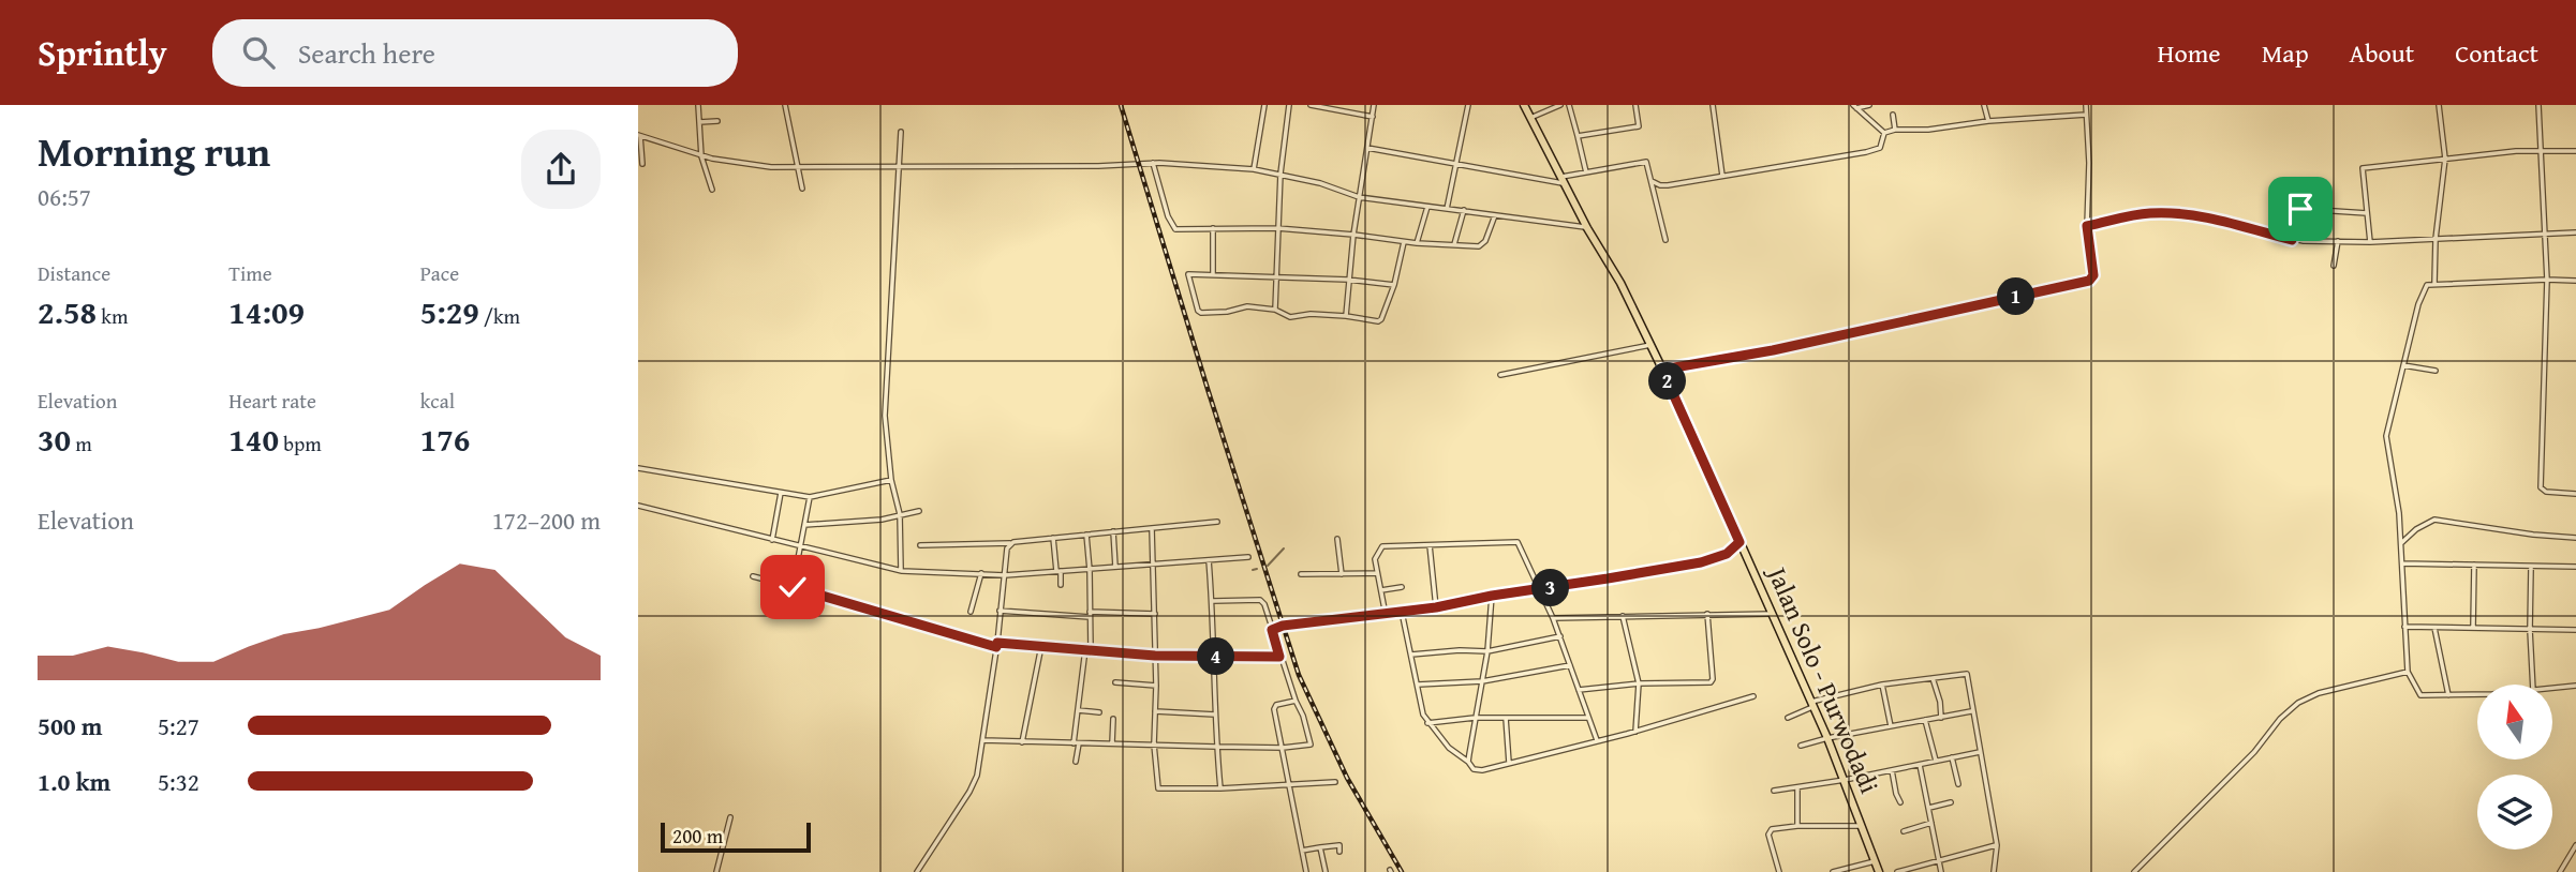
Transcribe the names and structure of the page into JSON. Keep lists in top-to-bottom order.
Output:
{
  "streets": {
    "main road": ["Jalan Solo - Purwodadi"]
  },
  "scale_bar": "200 m",
  "north": "top",
  "page": {
    "header": "Sprintly",
    "search": "Search here",
    "nav": [
      "Home",
      "Map",
      "About",
      "Contact"
    ],
    "heading": ["Morning run", "06:57"],
    "stats": [
      ["Distance", "2.58 km"],
      ["Time", "14:09"],
      ["Pace", "5:29 /km"],
      ["Elevation", "30 m"],
      ["Heart rate", "140 bpm"],
      ["kcal", "176"]
    ],
    "pins": [
      "1",
      "2",
      "3",
      "4"
    ],
    "chart": ["Elevation", "172–200 m"],
    "list": [
      {
        "name": "500 m",
        "note": "5:27"
      },
      {
        "name": "1.0 km",
        "note": "5:32"
      }
    ],
    "scale": "200 m"
  }
}
